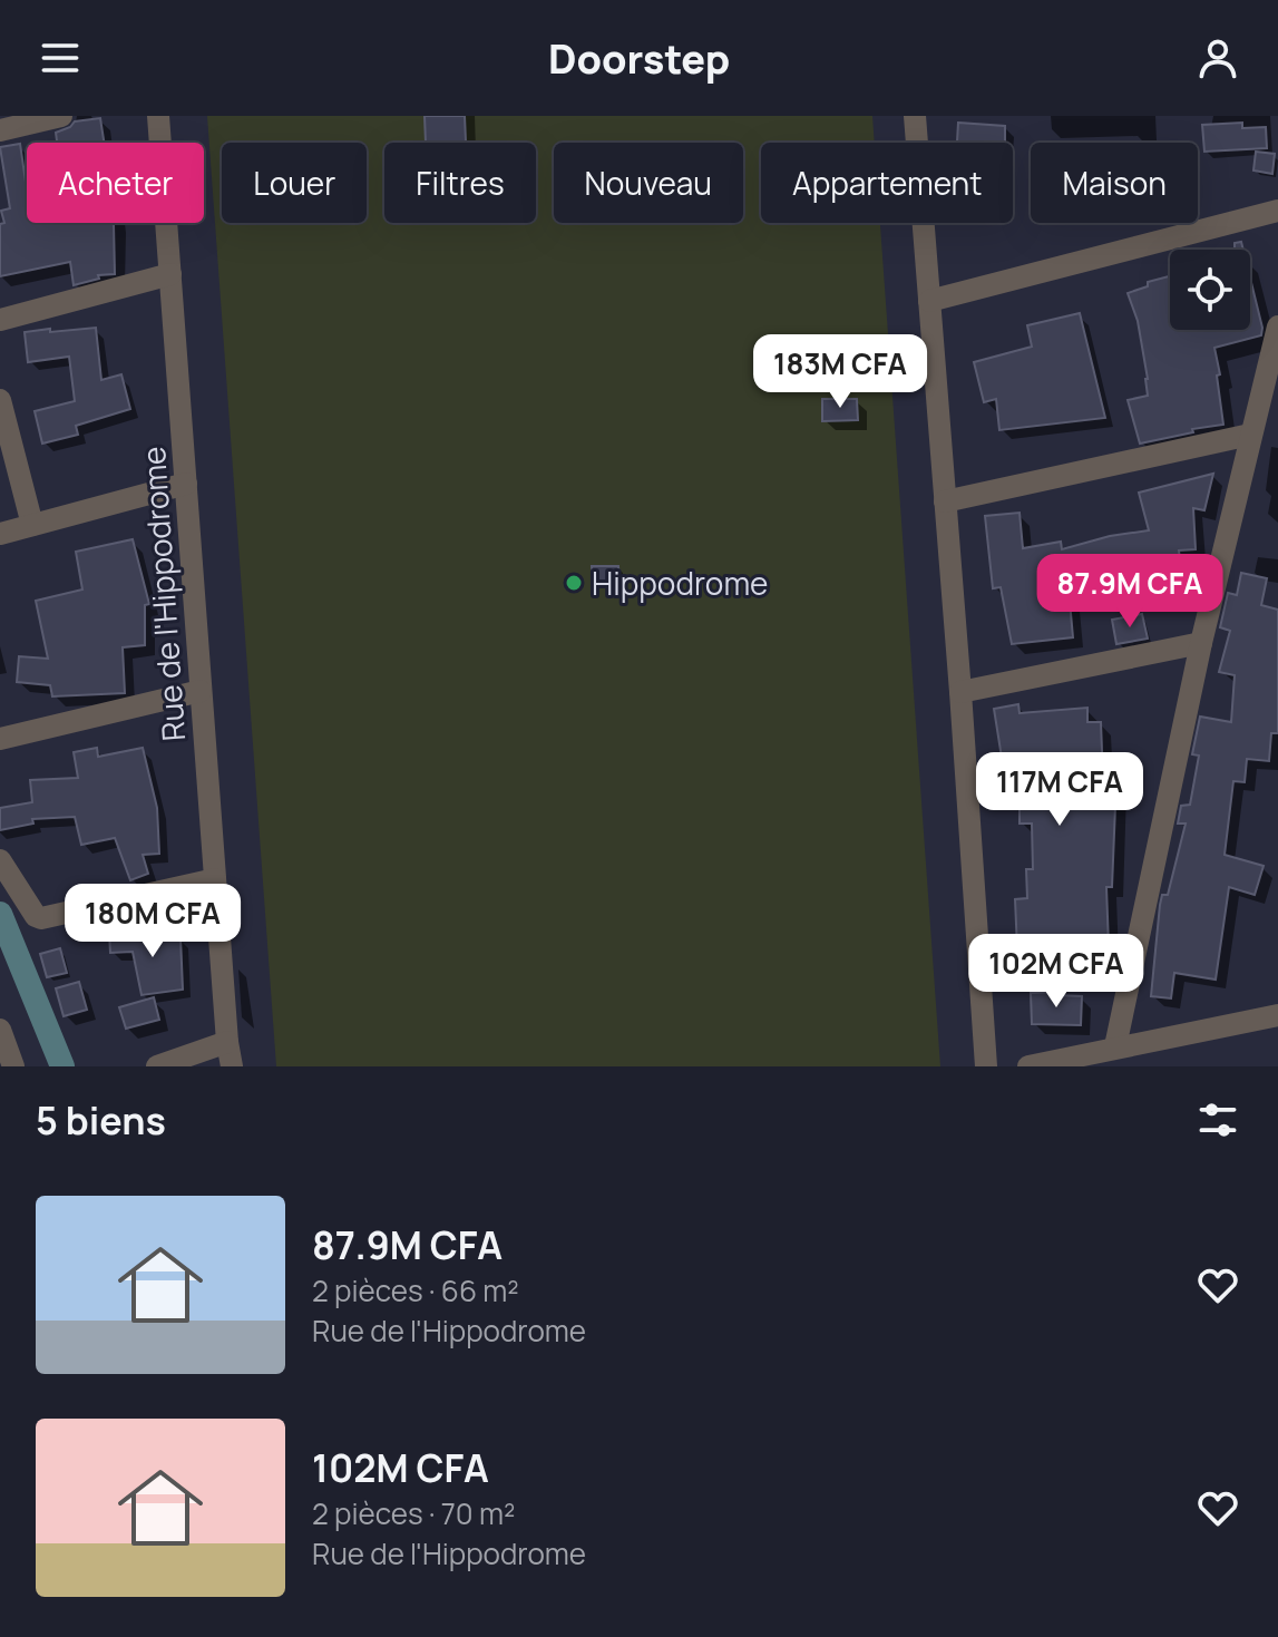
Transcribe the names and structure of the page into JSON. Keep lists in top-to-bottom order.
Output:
{
  "streets": {
    "street": ["Rue de l'Hippodrome"]
  },
  "places": ["Hippodrome"],
  "page": {
    "header": "Doorstep",
    "chip": [
      "Acheter",
      "Louer",
      "Filtres",
      "Nouveau",
      "Appartement",
      "Maison"
    ],
    "price": [
      "183M CFA",
      "87.9M CFA",
      "117M CFA",
      "180M CFA",
      "102M CFA"
    ],
    "heading": "5 biens",
    "list": [
      {
        "name": "87.9M CFA",
        "note": "2 pièces · 66 m² · Rue de l'Hippodrome"
      },
      {
        "name": "102M CFA",
        "note": "2 pièces · 70 m² · Rue de l'Hippodrome"
      }
    ]
  }
}
